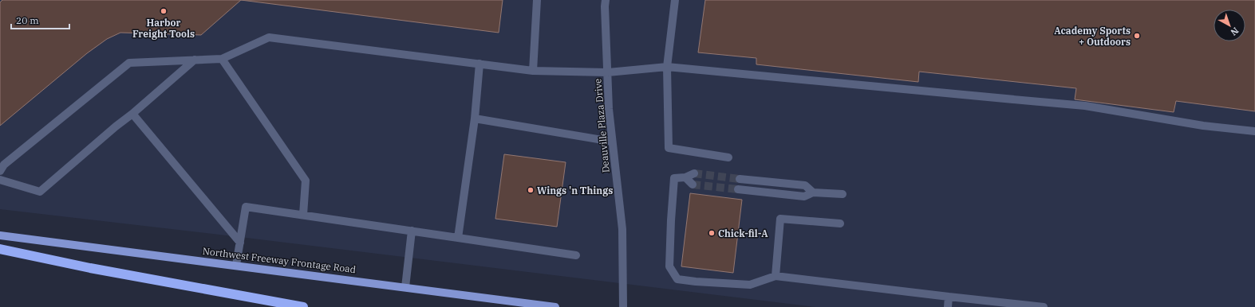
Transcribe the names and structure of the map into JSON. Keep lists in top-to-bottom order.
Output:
{
  "streets": {
    "main road": ["Northwest Freeway Frontage Road"],
    "street": ["Deauville Plaza Drive"]
  },
  "places": [
    "Harbor Freight Tools",
    "Academy Sports + Outdoors",
    "Wings 'n Things",
    "Chick-fil-A"
  ],
  "scale_bar": "20 m",
  "north": "bottom right"
}
